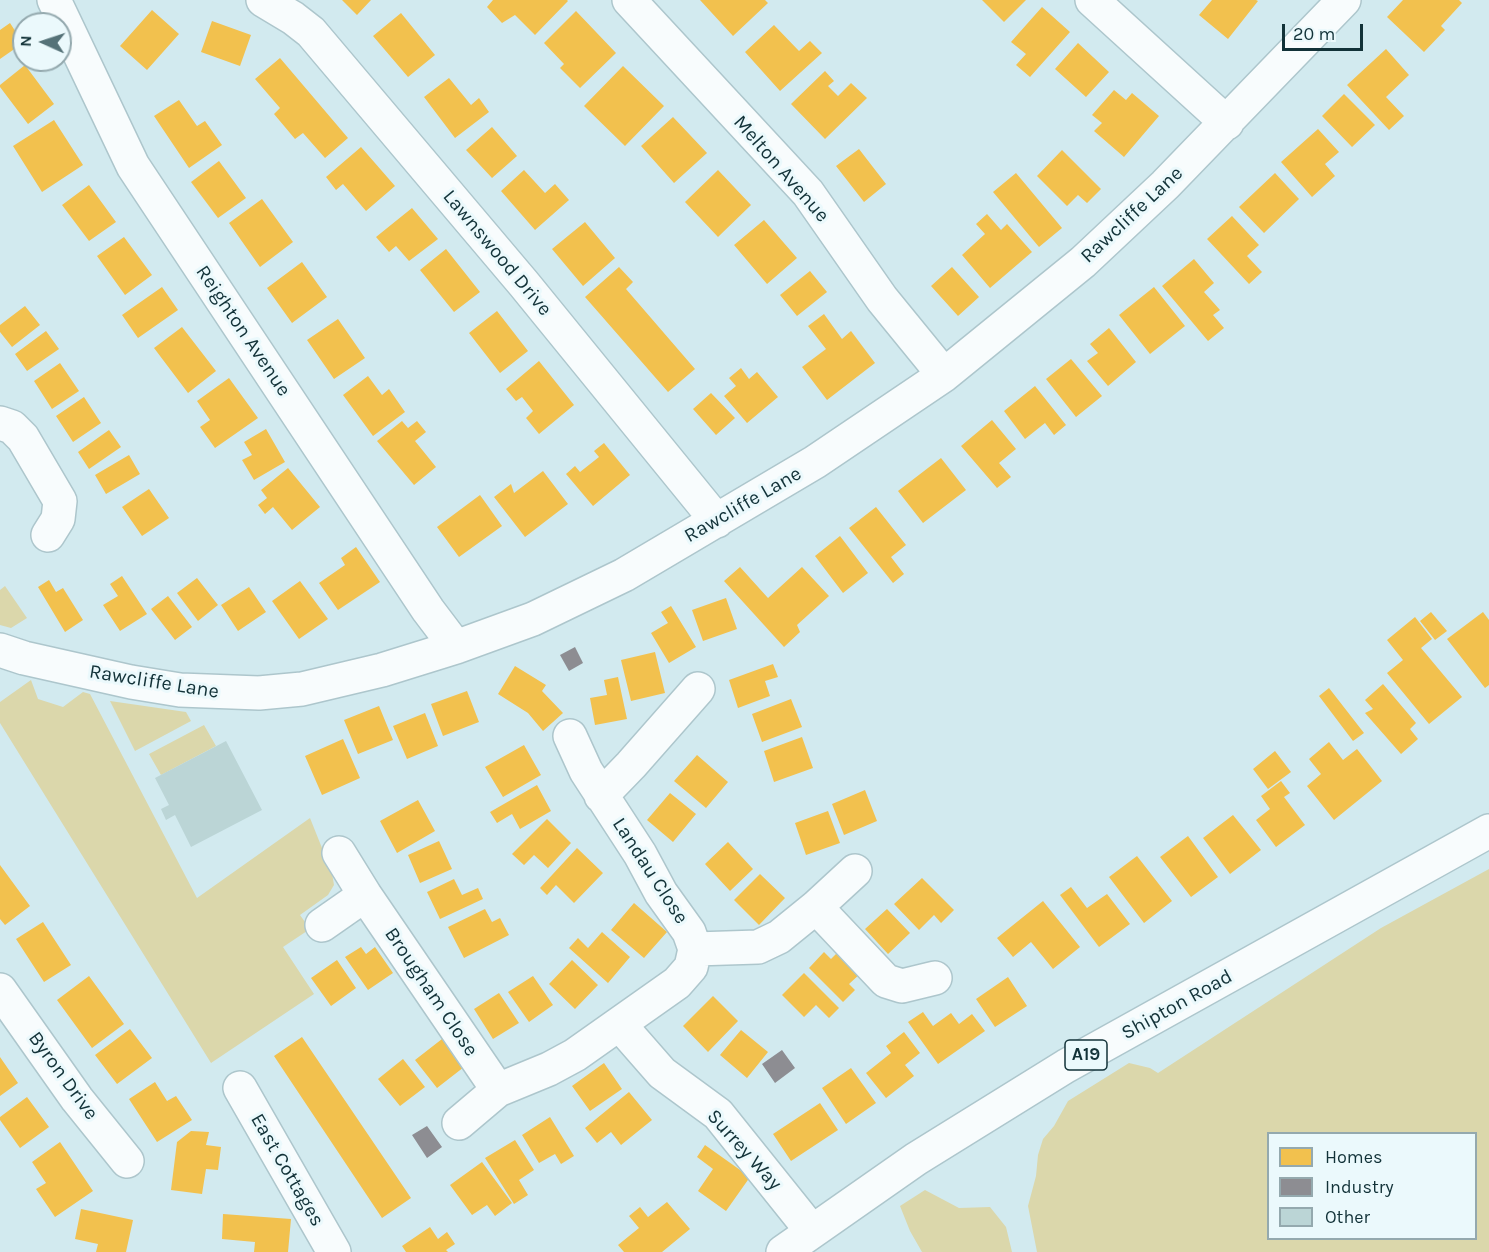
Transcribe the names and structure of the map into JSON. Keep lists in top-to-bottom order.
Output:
{
  "streets": {
    "street": [
      "Melton Avenue",
      "Rawcliffe Lane",
      "Lawnswood Drive",
      "Reighton Avenue",
      "Landau Close",
      "Brougham Close",
      "Shipton Road",
      "A19",
      "Byron Drive",
      "Surrey Way",
      "East Cottages"
    ]
  },
  "crossings": [
    ["Melton Avenue", "Rawcliffe Lane"],
    ["Rawcliffe Lane", "Lawnswood Drive"],
    ["Rawcliffe Lane", "Reighton Avenue"],
    ["Shipton Road", "Surrey Way"]
  ],
  "legend": ["Homes", "Industry", "Other"],
  "scale_bar": "20 m",
  "north": "left"
}
